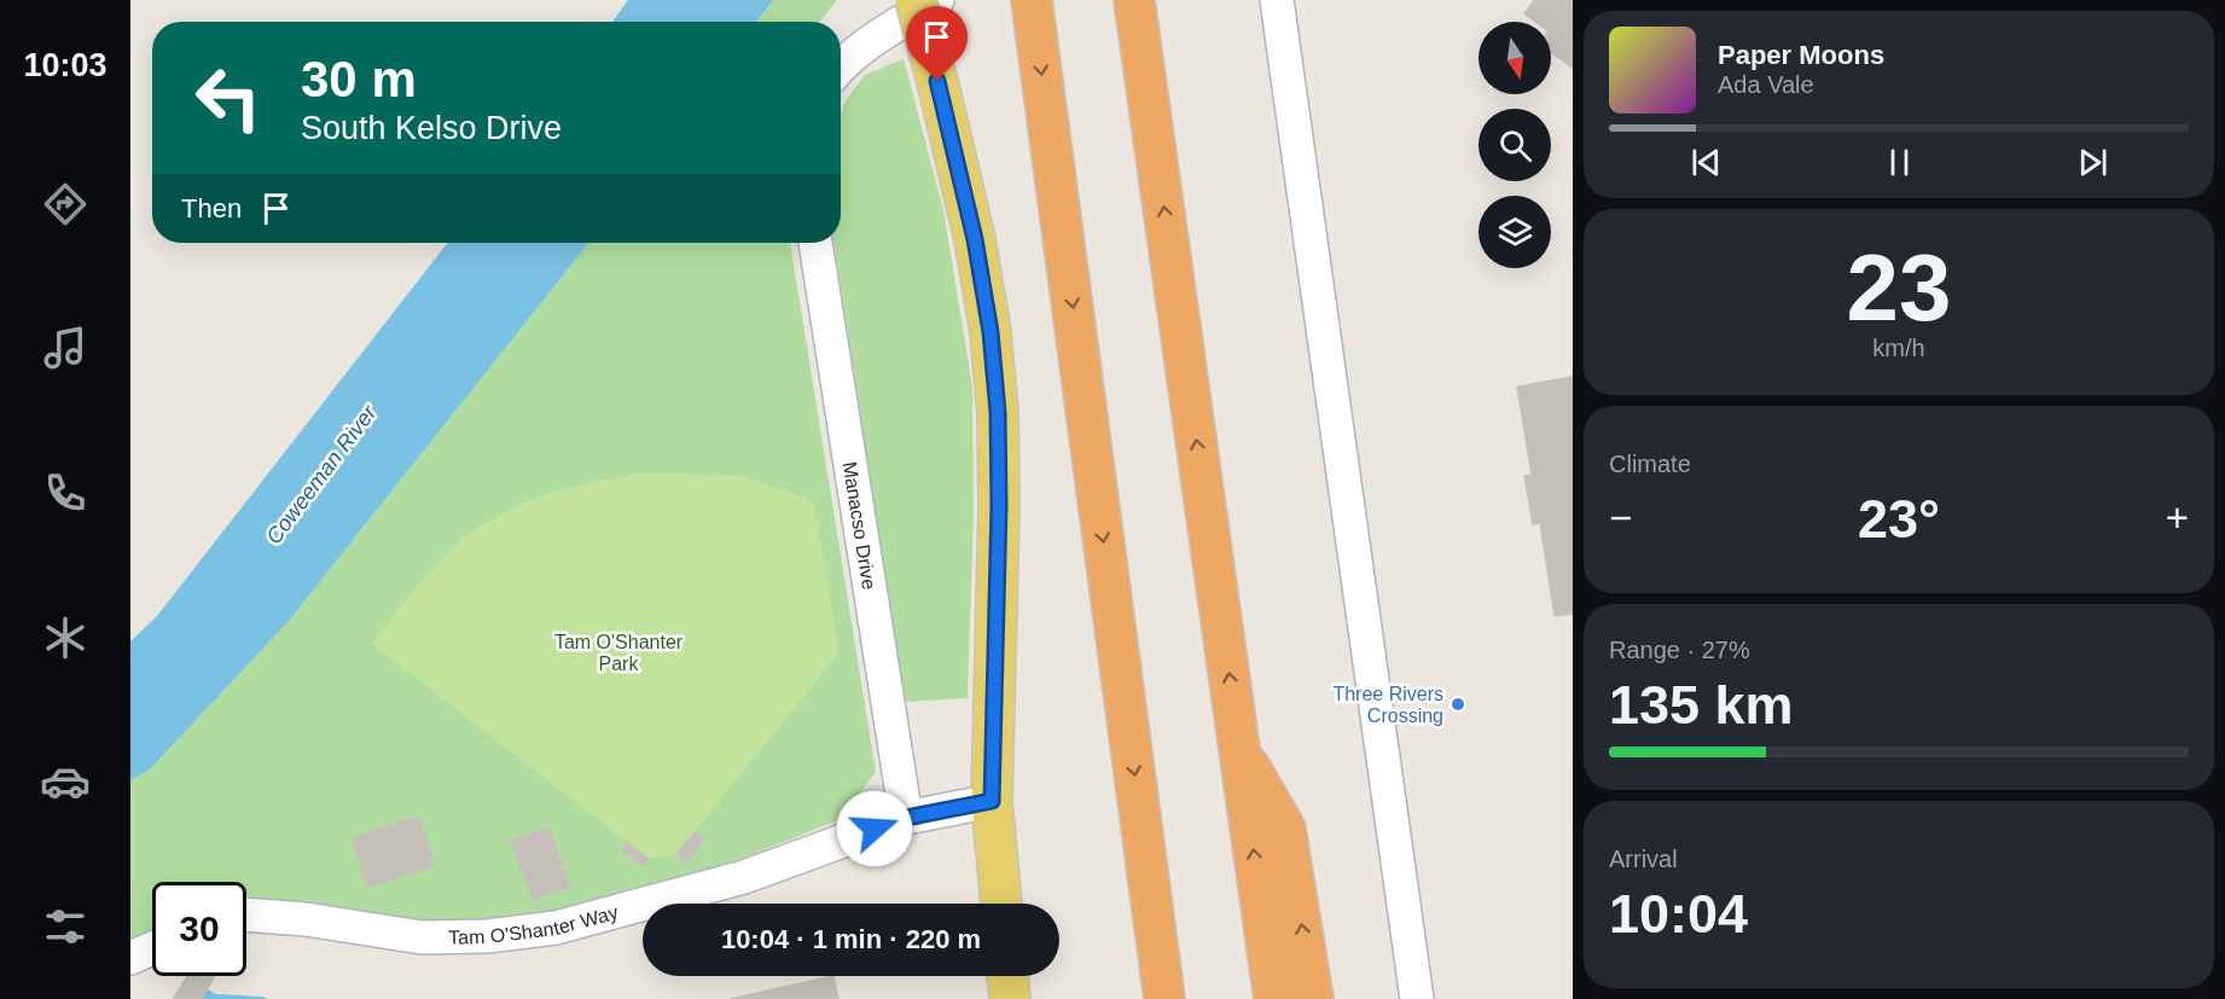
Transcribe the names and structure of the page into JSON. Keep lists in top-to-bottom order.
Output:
{
  "streets": {
    "street": ["Manacso Drive", "Tam O'Shanter Way"]
  },
  "crossings": [
    ["Manacso Drive", "Tam O'Shanter Way"]
  ],
  "water": ["Coweeman River"],
  "parks": ["Tam O'Shanter Park"],
  "places": ["Three Rivers Crossing"],
  "north": "bottom",
  "page": {
    "tabs": "10:03",
    "turn": ["30 m", "South Kelso Drive"],
    "song": ["Paper Moons", "Ada Vale"],
    "then": "Then",
    "tile": [
      ["23", "km/h"],
      "Climate",
      ["Range · 27%", "135 km"],
      ["Arrival", "10:04"]
    ],
    "heat": ["−", "23°", "+"],
    "limit": "30",
    "trip": "10:04 · 1 min · 220 m"
  }
}
